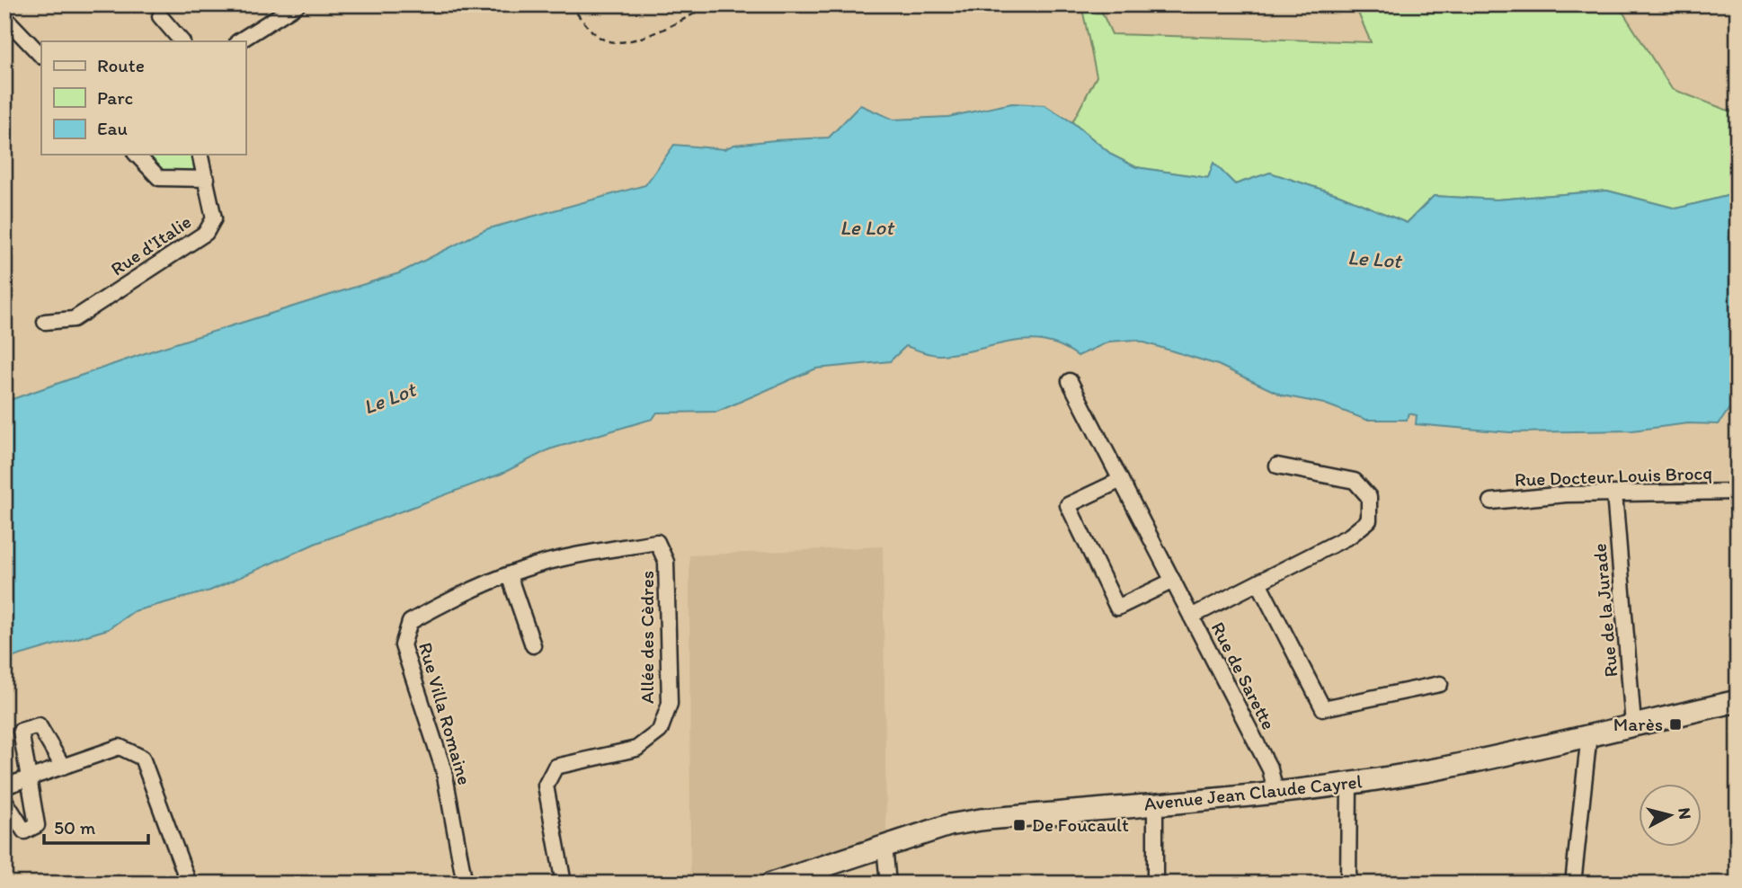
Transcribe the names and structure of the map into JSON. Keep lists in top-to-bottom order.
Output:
{
  "streets": {
    "main road": ["Avenue Jean Claude Cayrel"],
    "street": [
      "Rue d'Italie",
      "Rue Docteur Louis Brocq",
      "Rue de la Jurade",
      "Allée des Cèdres",
      "Rue de Sarette",
      "Rue Villa Romaine"
    ]
  },
  "crossings": [
    ["Rue Docteur Louis Brocq", "Rue de la Jurade"],
    ["Rue de la Jurade", "Avenue Jean Claude Cayrel"],
    ["Allée des Cèdres", "Rue Villa Romaine"],
    ["Rue de Sarette", "Avenue Jean Claude Cayrel"]
  ],
  "water": ["Le Lot"],
  "places": {
    "transit": ["Marès", "De Foucault"]
  },
  "legend": ["Route", "Parc", "Eau"],
  "scale_bar": "50 m",
  "north": "right"
}
